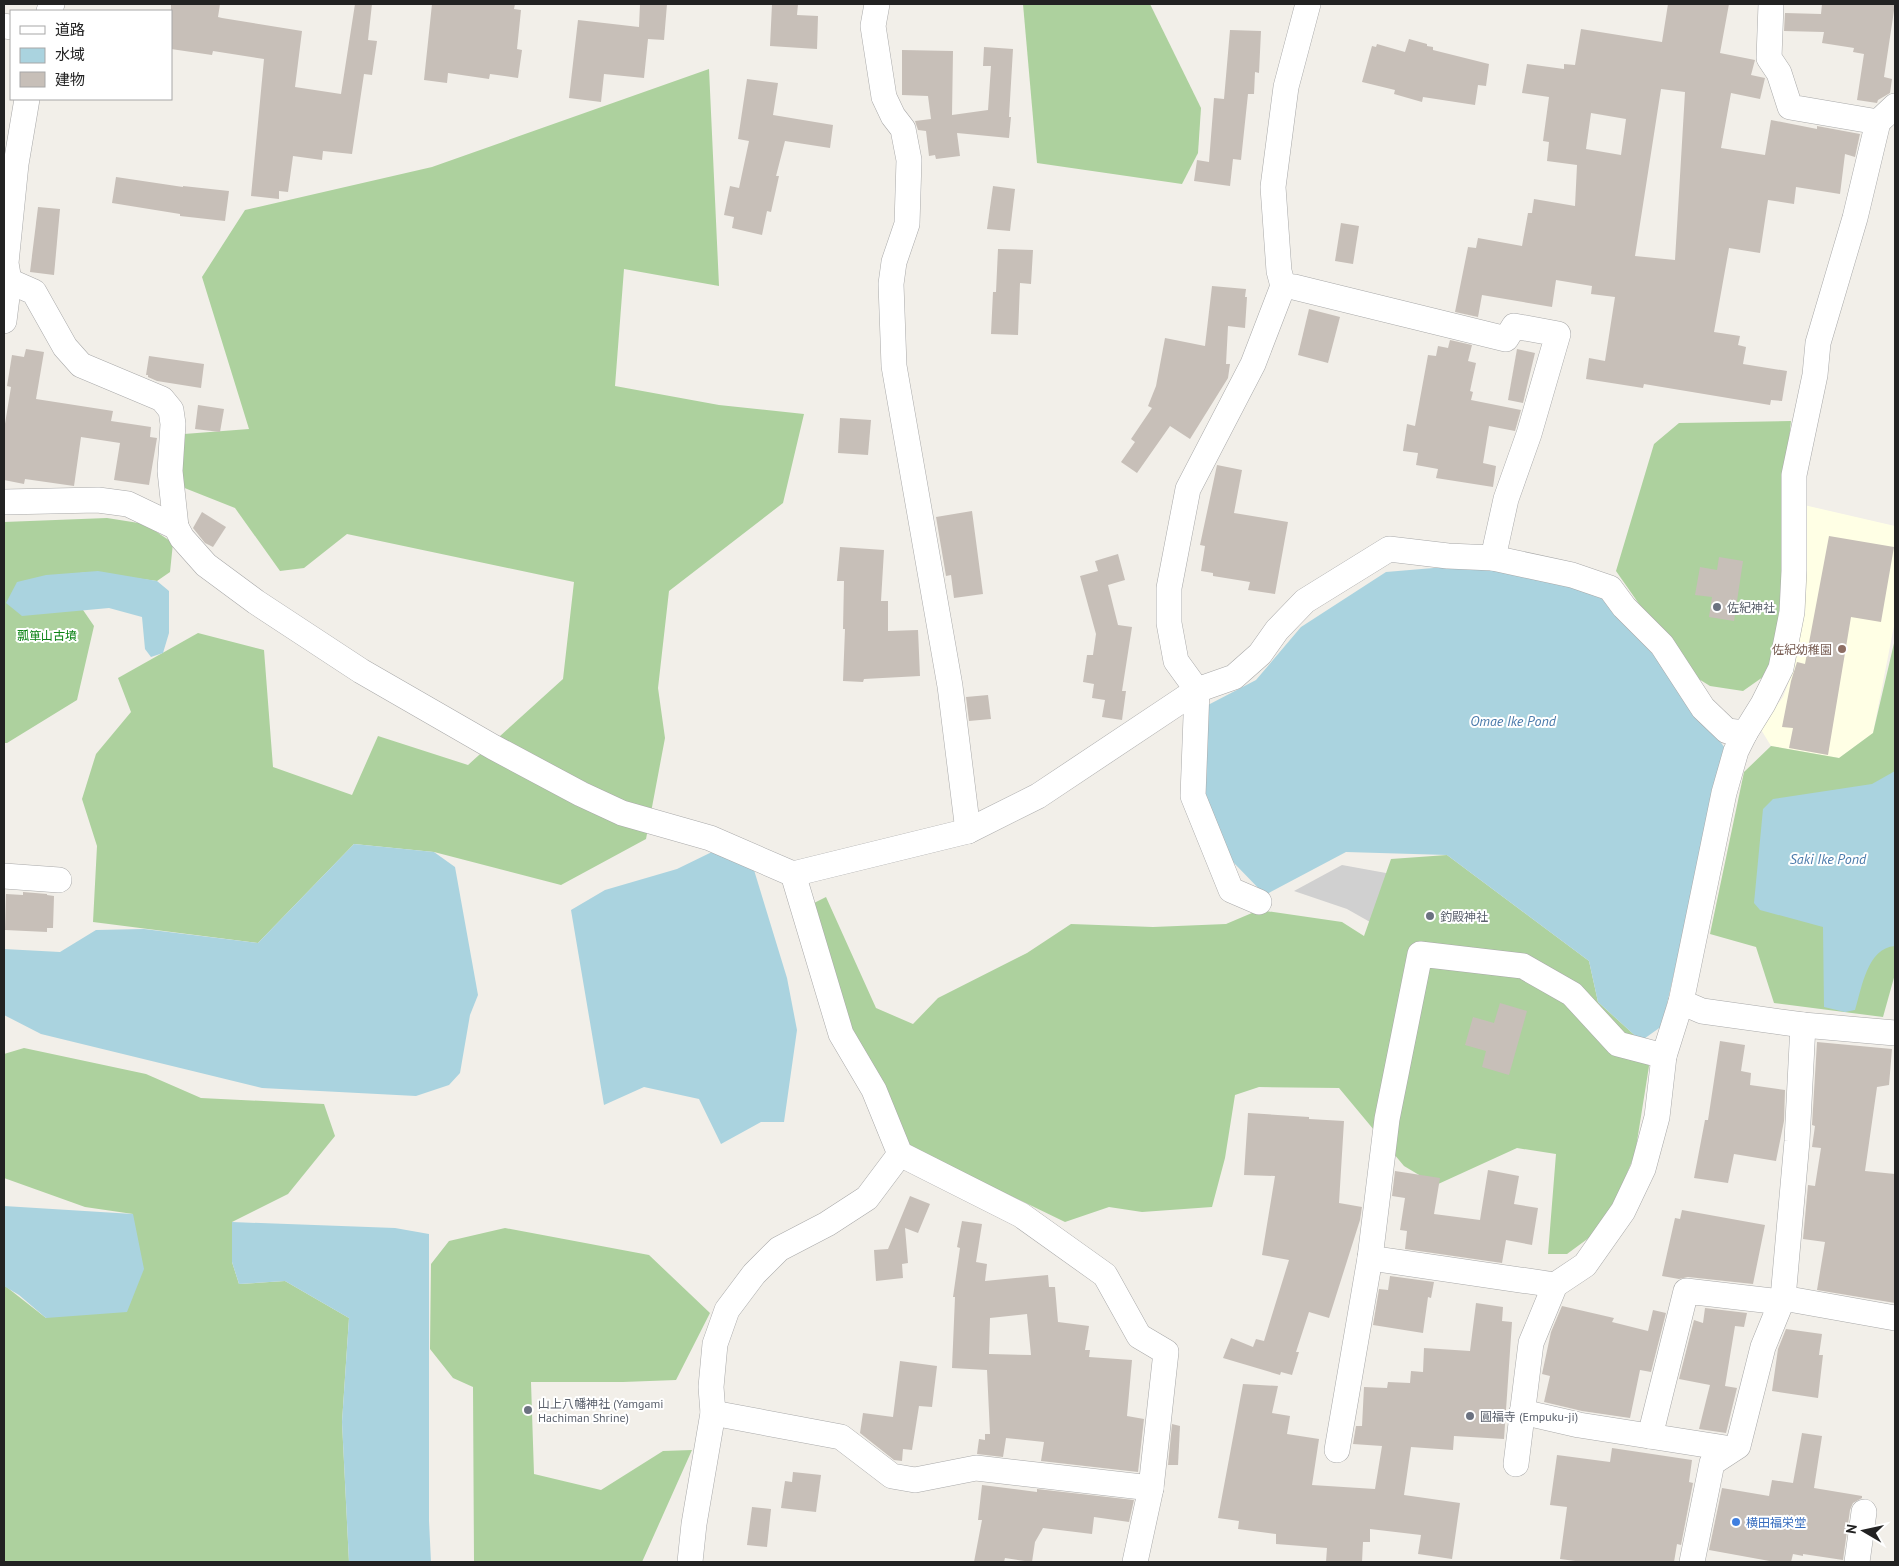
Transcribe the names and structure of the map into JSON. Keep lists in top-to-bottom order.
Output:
{
  "water": ["Omae Ike Pond", "Saki Ike Pond"],
  "parks": ["瓢箪山古墳"],
  "places": [
    "佐紀神社",
    "佐紀幼稚園",
    "釣殿神社",
    "山上八幡神社 (Yamgami Hachiman Shrine)",
    "圓福寺 (Empuku-ji)",
    "横田福栄堂"
  ],
  "legend": ["道路", "水域", "建物"],
  "north": "left"
}
